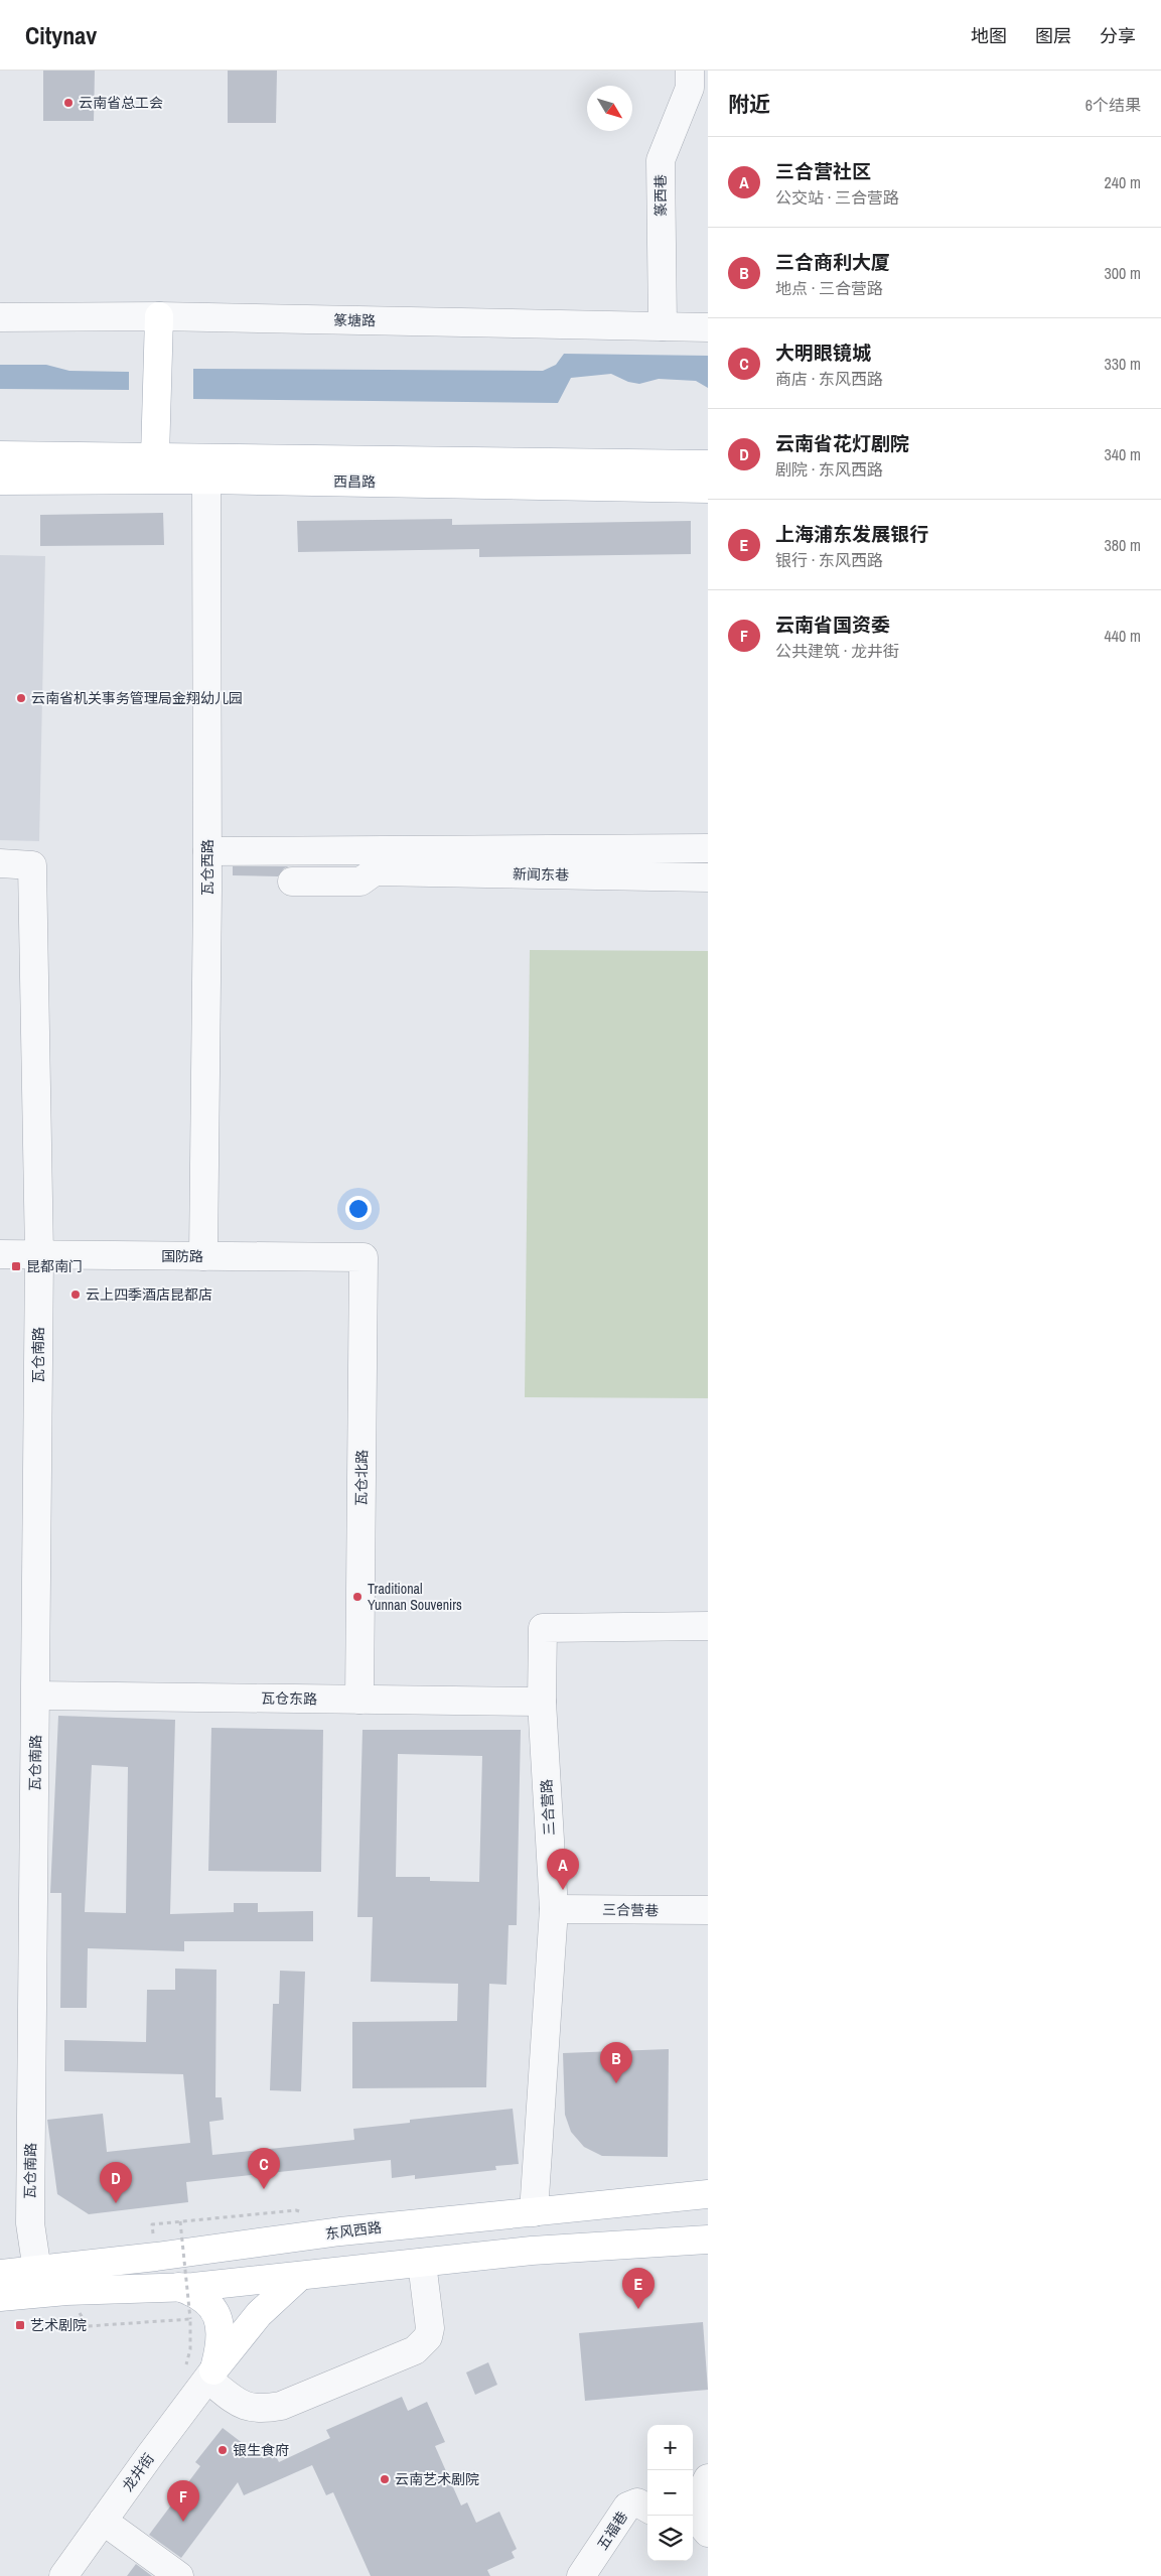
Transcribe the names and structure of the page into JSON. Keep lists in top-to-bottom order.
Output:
{
  "streets": {
    "main road": ["西昌路", "东风西路"],
    "street": [
      "篆西巷",
      "篆塘路",
      "瓦仓西路",
      "新闻东巷",
      "国防路",
      "瓦仓南路",
      "瓦仓北路",
      "瓦仓东路",
      "三合营路",
      "三合营巷",
      "龙井街",
      "五福巷"
    ]
  },
  "crossings": [
    ["篆西巷", "篆塘路"],
    ["西昌路", "瓦仓西路"],
    ["瓦仓西路", "国防路"],
    ["国防路", "瓦仓南路"],
    ["国防路", "瓦仓北路"],
    ["瓦仓南路", "瓦仓东路"],
    ["瓦仓南路", "东风西路"],
    ["瓦仓北路", "瓦仓东路"],
    ["瓦仓东路", "三合营路"],
    ["三合营路", "三合营巷"],
    ["三合营路", "东风西路"]
  ],
  "places": {
    "other": [
      "云南省总工会",
      "云南省机关事务管理局金翔幼儿园",
      "云上四季酒店昆都店",
      "Traditional Yunnan Souvenirs",
      "银生食府",
      "云南艺术剧院"
    ],
    "transit": ["昆都南门", "艺术剧院"]
  },
  "north": "bottom right",
  "page": {
    "header": "Citynav",
    "nav": ["地图", "图层", "分享"],
    "heading": ["附近", "6个结果"],
    "list": [
      {
        "mark": "A",
        "name": "三合营社区",
        "note": "公交站 · 三合营路",
        "value": "240 m"
      },
      {
        "mark": "B",
        "name": "三合商利大厦",
        "note": "地点 · 三合营路",
        "value": "300 m"
      },
      {
        "mark": "C",
        "name": "大明眼镜城",
        "note": "商店 · 东风西路",
        "value": "330 m"
      },
      {
        "mark": "D",
        "name": "云南省花灯剧院",
        "note": "剧院 · 东风西路",
        "value": "340 m"
      },
      {
        "mark": "E",
        "name": "上海浦东发展银行",
        "note": "银行 · 东风西路",
        "value": "380 m"
      },
      {
        "mark": "F",
        "name": "云南省国资委",
        "note": "公共建筑 · 龙井街",
        "value": "440 m"
      }
    ],
    "pins": [
      "A",
      "B",
      "C",
      "D",
      "E",
      "F"
    ],
    "map_buttons": ["+", "−"]
  }
}
